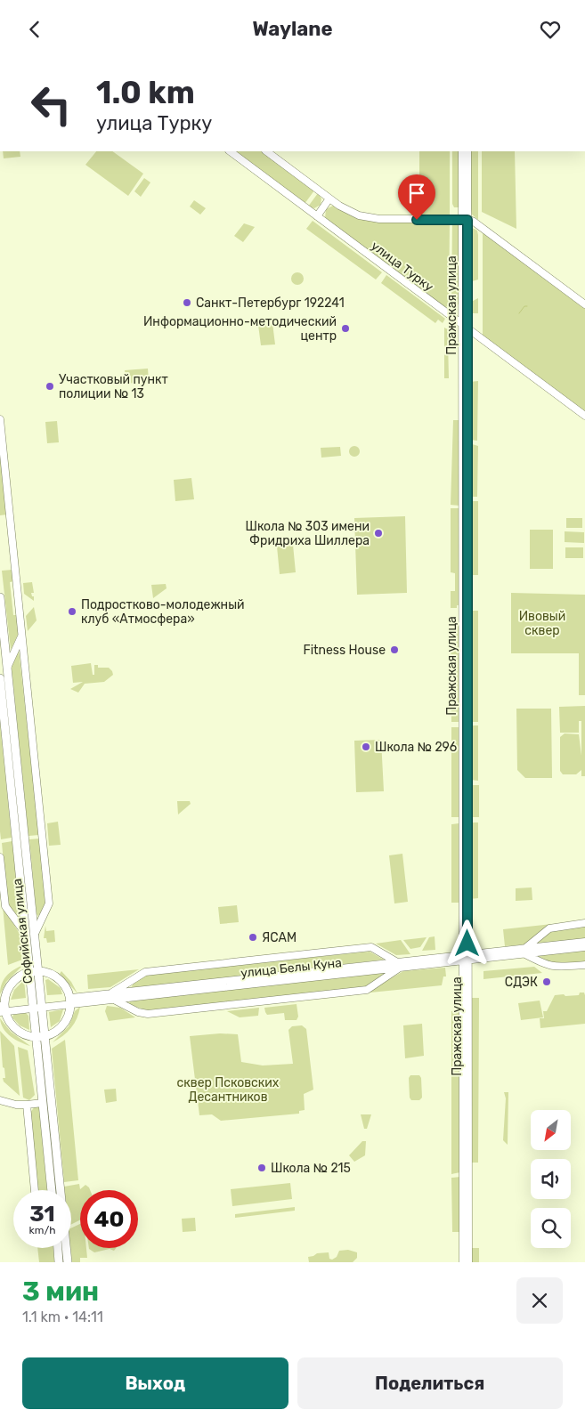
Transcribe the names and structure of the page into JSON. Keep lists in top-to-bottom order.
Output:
{
  "streets": {
    "main road": ["Софийская улица"],
    "street": ["улица Турку", "Пражская улица", "улица Белы Куна"]
  },
  "crossings": [
    ["улица Турку", "Пражская улица"],
    ["Пражская улица", "улица Белы Куна"],
    ["Софийская улица", "улица Белы Куна"]
  ],
  "parks": ["Ивовый сквер", "сквер Псковских Десантников"],
  "places": [
    "Санкт-Петербург 192241",
    "Информационно-методический центр",
    "Участковый пункт полиции № 13",
    "Школа № 303 имени Фридриха Шиллера",
    "Подростково-молодежный клуб «Атмосфера»",
    "Fitness House",
    "Школа № 296",
    "ЯСАМ",
    "СДЭК",
    "Школа № 215"
  ],
  "north": "bottom left",
  "page": {
    "header": "Waylane",
    "turn": ["1.0 km", "улица Турку"],
    "speed": "31 km/h",
    "limit": "40",
    "heading": ["3 мин", "1.1 km · 14:11"],
    "buttons": ["Выход", "Поделиться"]
  }
}
